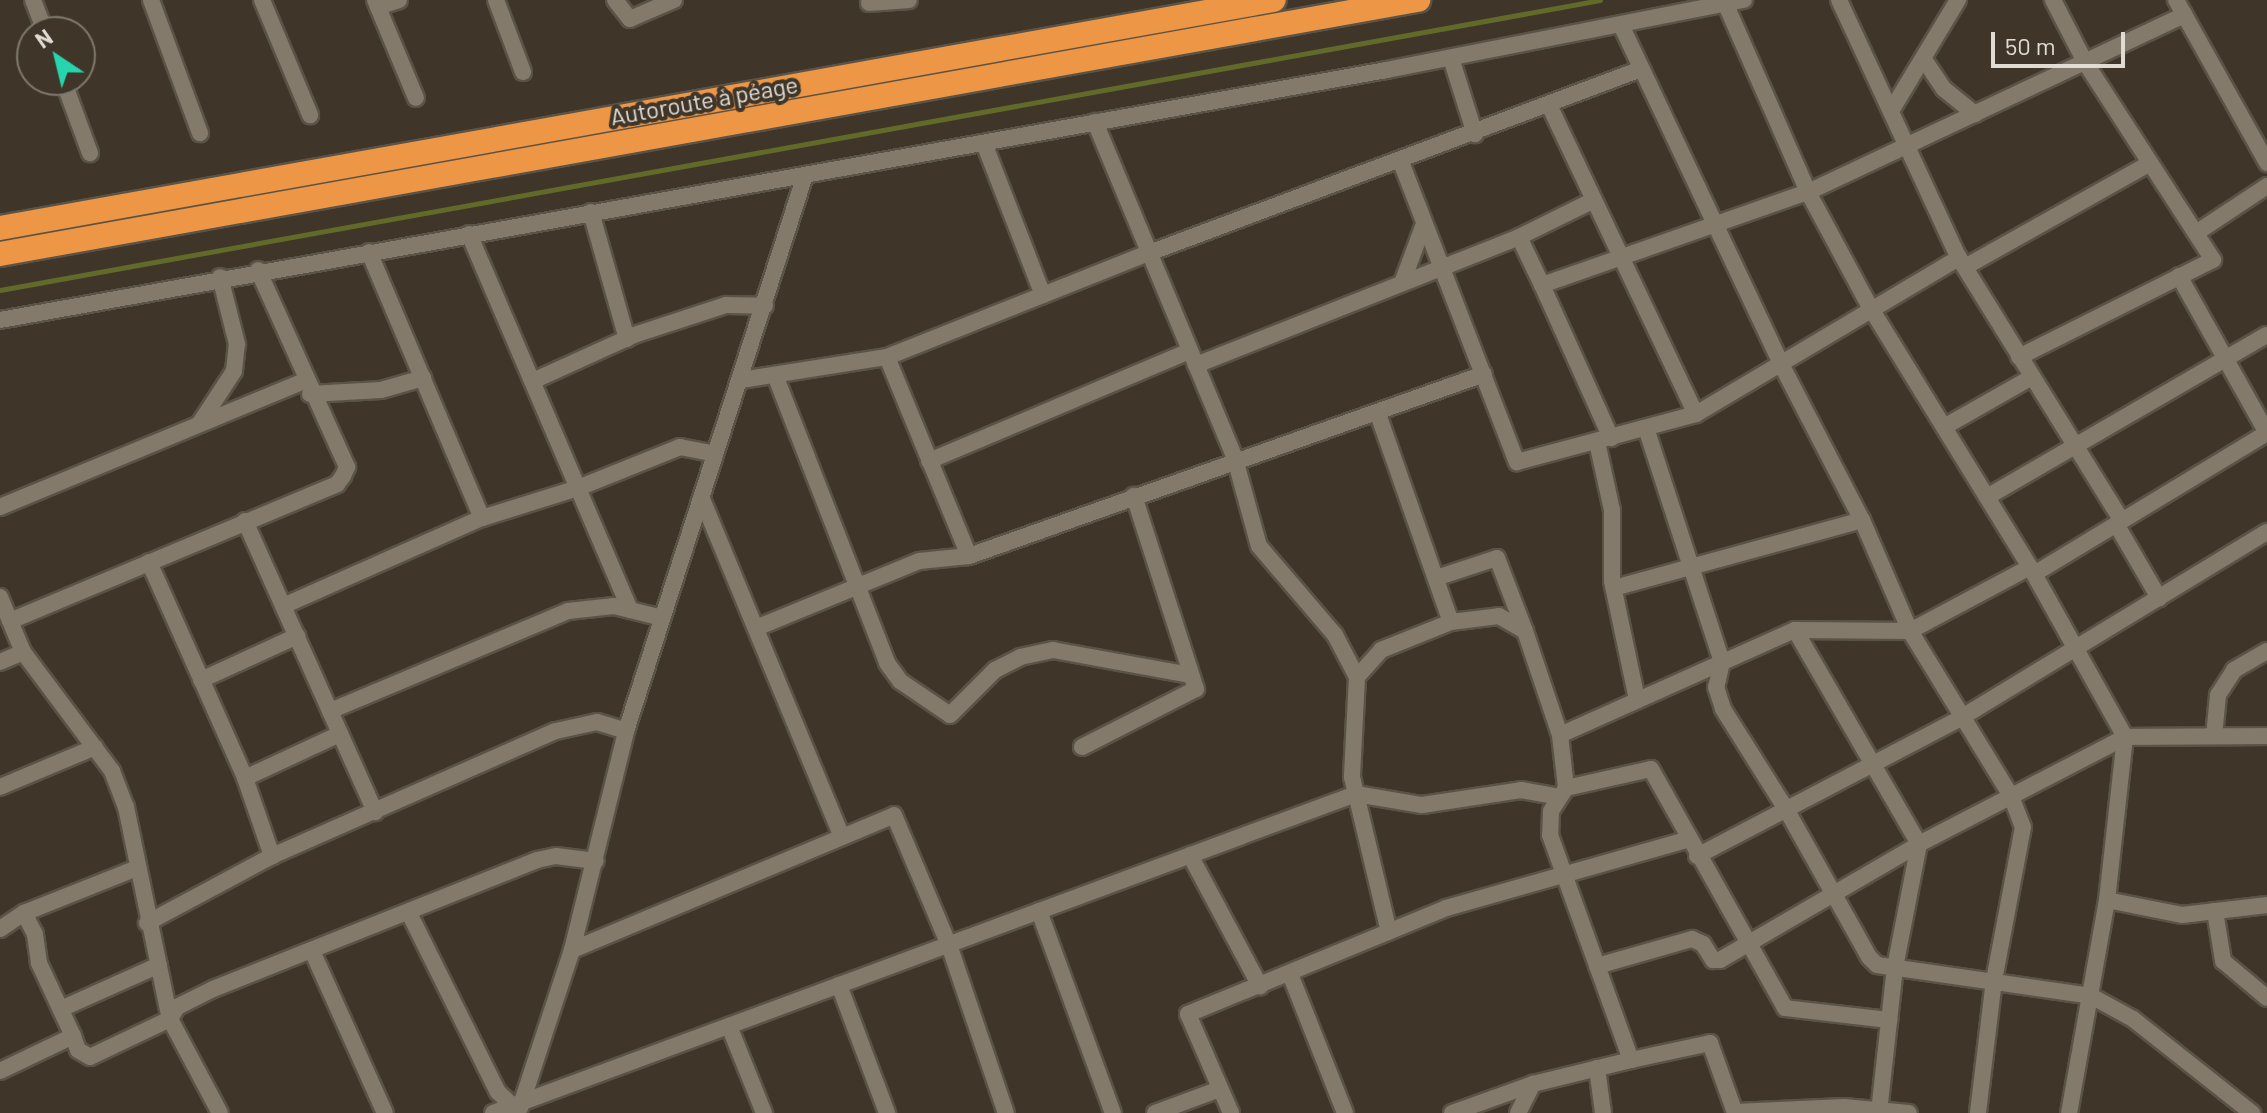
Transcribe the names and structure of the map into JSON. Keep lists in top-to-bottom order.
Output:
{
  "streets": {
    "highway": ["Autoroute à péage"]
  },
  "scale_bar": "50 m",
  "north": "top left"
}
